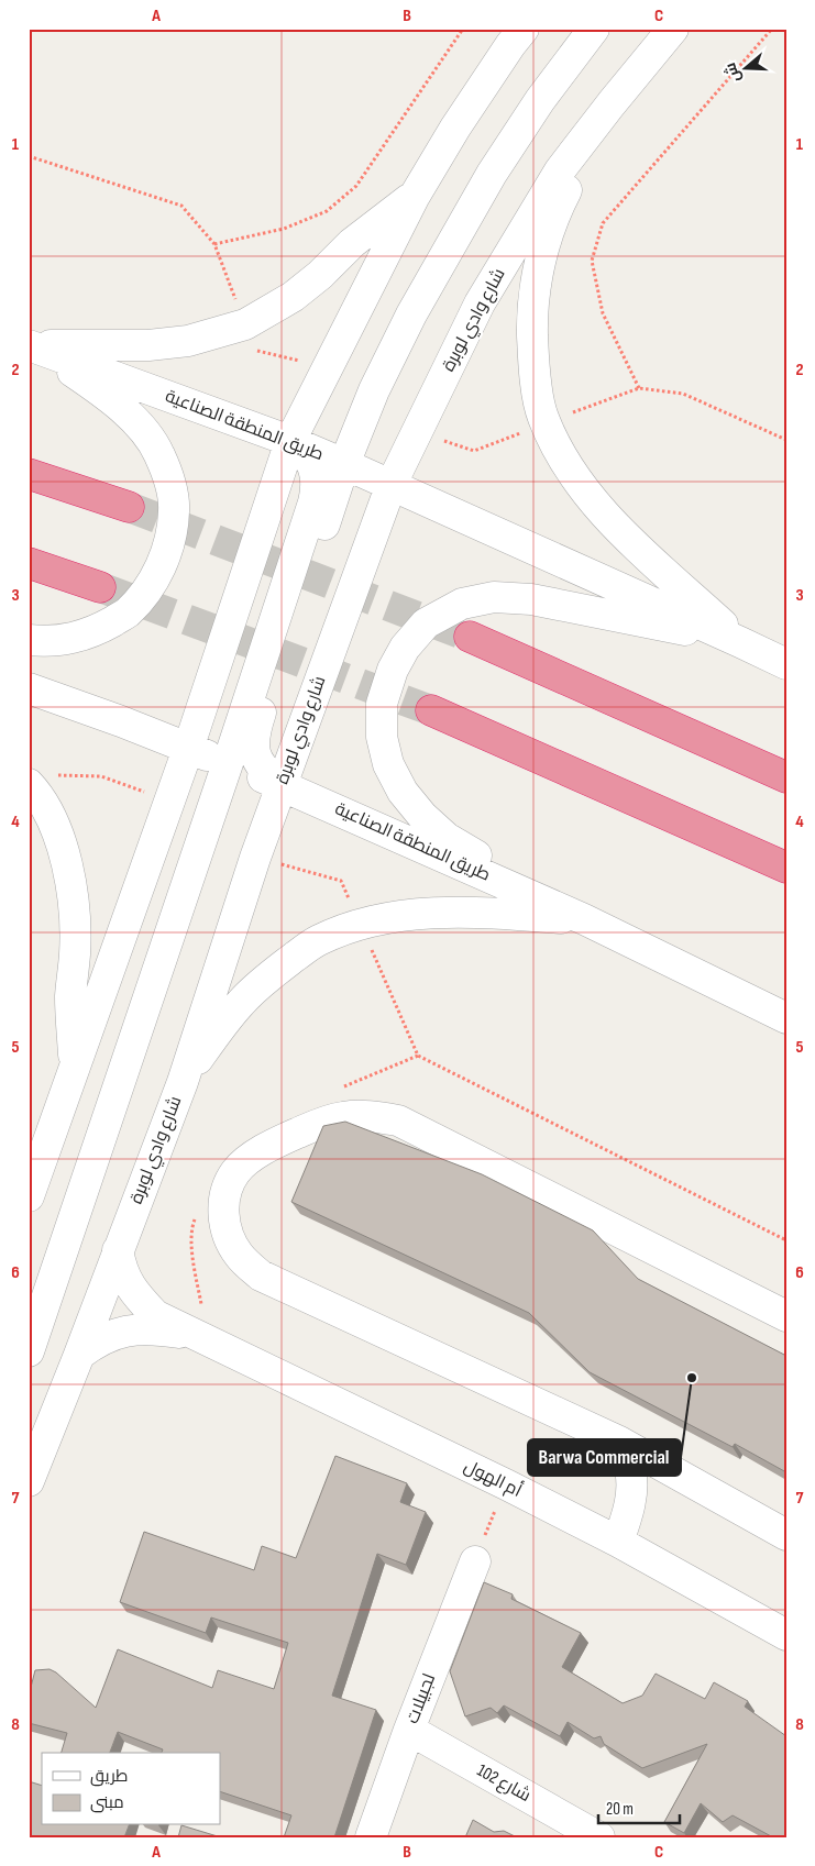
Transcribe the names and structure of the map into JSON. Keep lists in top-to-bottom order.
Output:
{
  "streets": {
    "street": [
      "شارع وادي لوبرة",
      "طريق المنطقة الصناعية",
      "أم الهول",
      "لجبيلات",
      "شارع 102"
    ]
  },
  "crossings": [
    ["شارع وادي لوبرة", "طريق المنطقة الصناعية"],
    ["شارع وادي لوبرة", "أم الهول"],
    ["لجبيلات", "شارع 102"]
  ],
  "places": ["Barwa Commercial"],
  "legend": ["طريق", "مبنى"],
  "scale_bar": "20 m",
  "north": "left",
  "grid": {
    "columns": ["A", "B", "C"],
    "rows": [
      "1",
      "2",
      "3",
      "4",
      "5",
      "6",
      "7",
      "8"
    ]
  }
}
